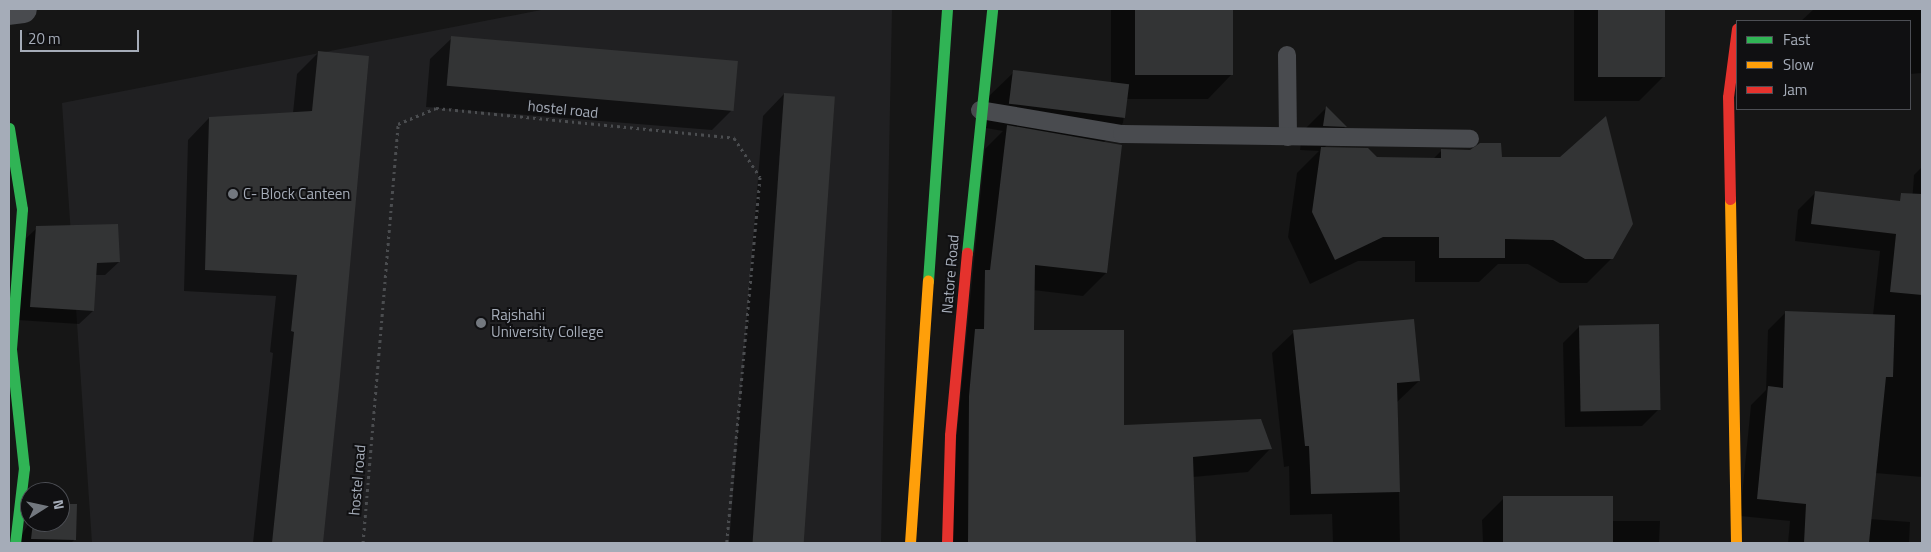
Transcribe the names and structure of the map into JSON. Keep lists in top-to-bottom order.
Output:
{
  "streets": {
    "main road": ["Natore Road"],
    "path": ["hostel road"]
  },
  "places": ["C- Block Canteen", "Rajshahi University College"],
  "legend": ["Fast", "Slow", "Jam"],
  "scale_bar": "20 m",
  "north": "right"
}
